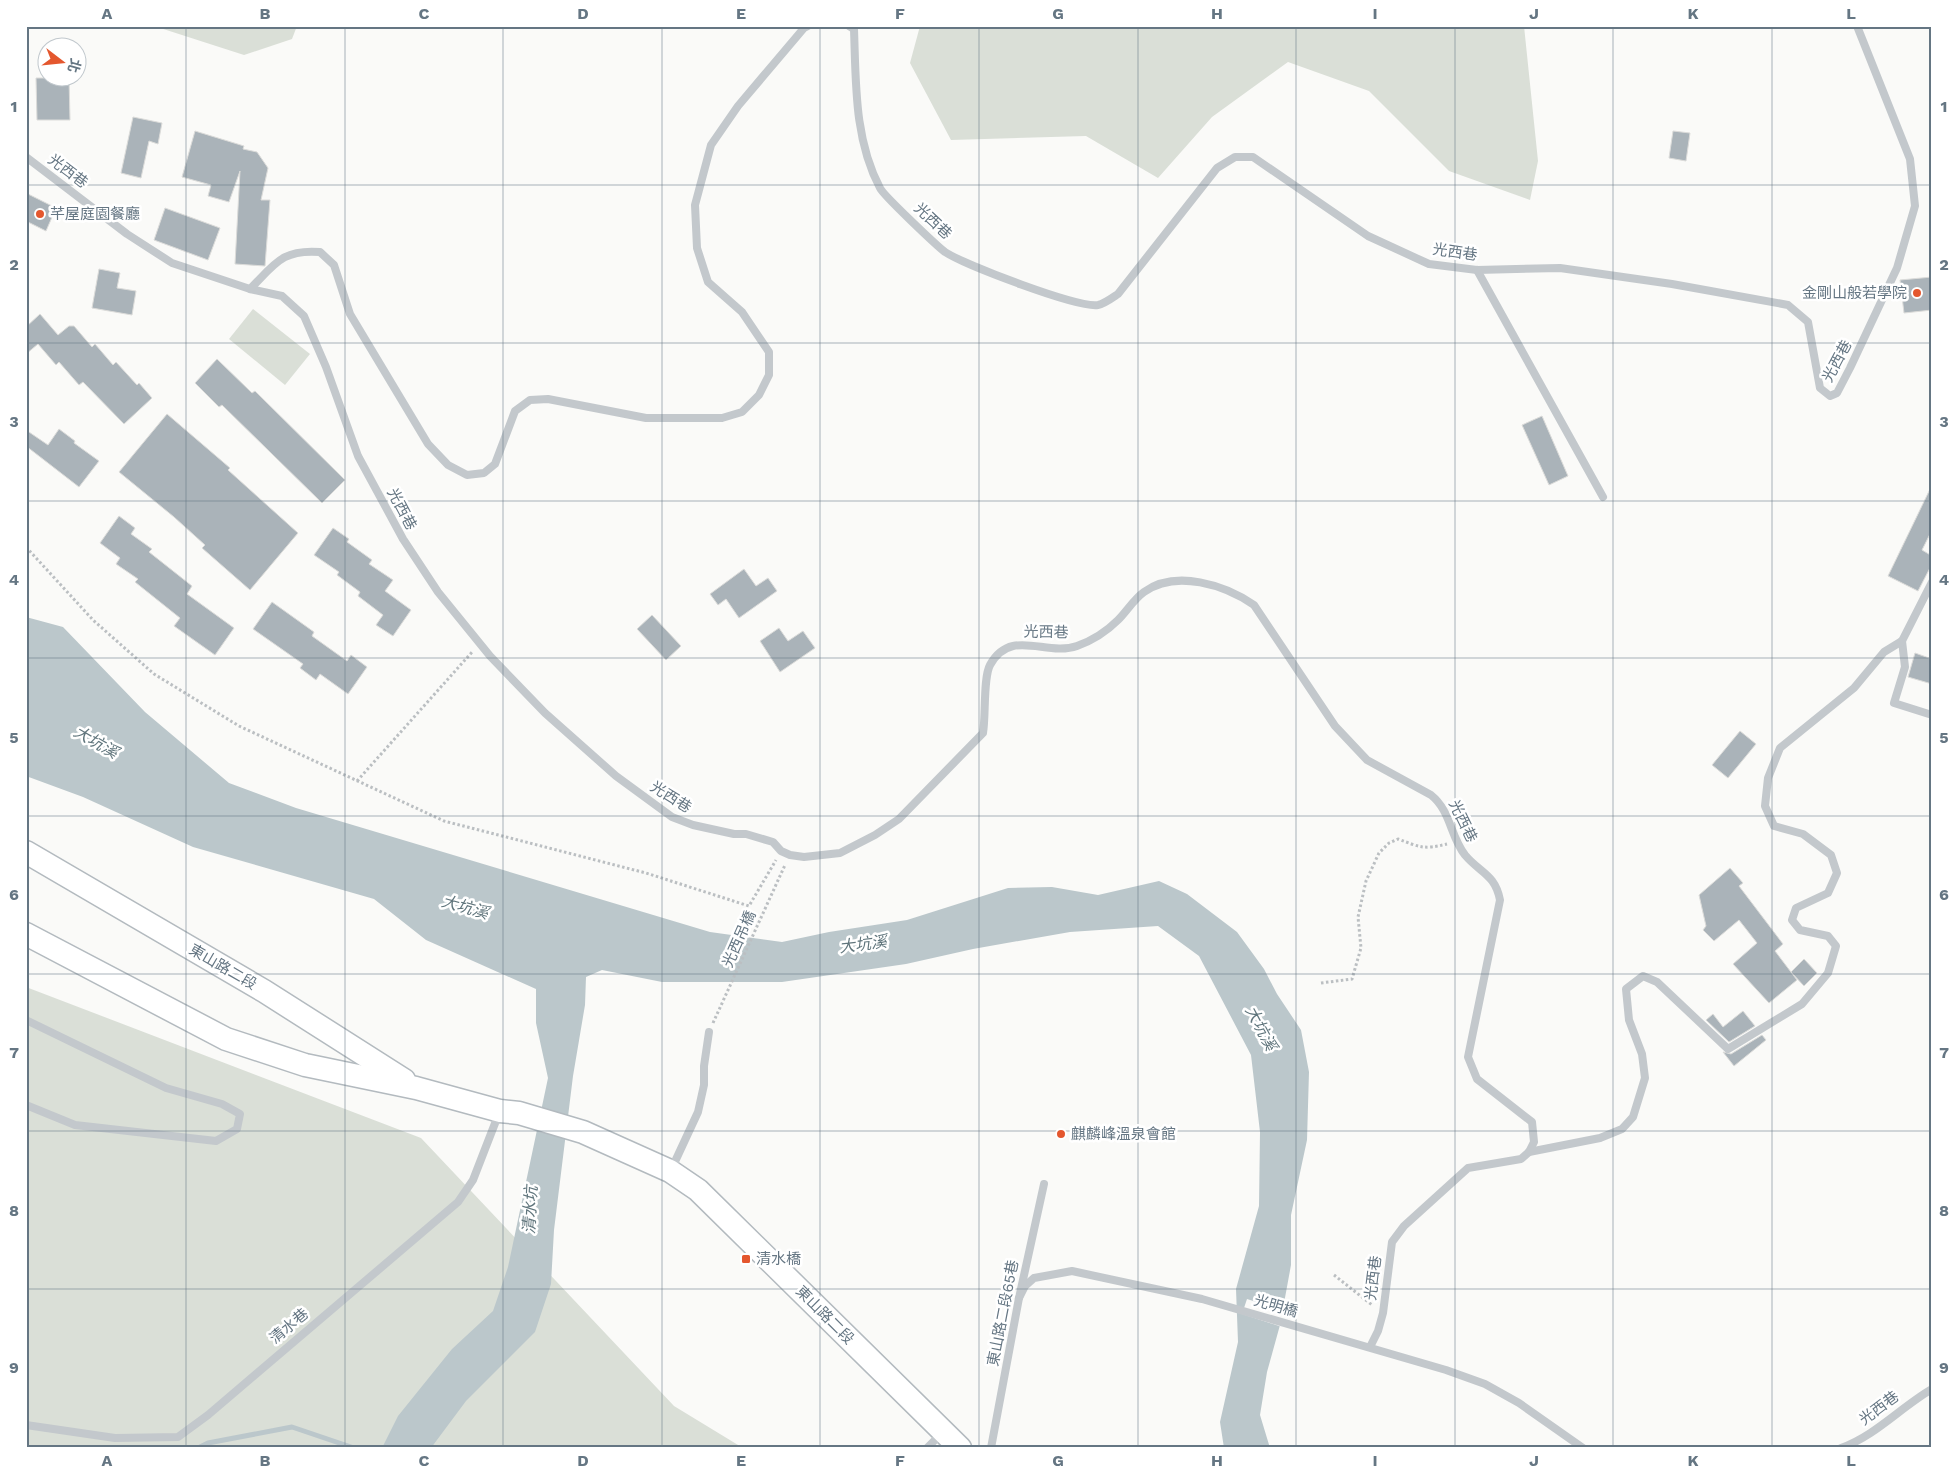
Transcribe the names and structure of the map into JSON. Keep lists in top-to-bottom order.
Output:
{
  "streets": {
    "main road": ["東山路二段"],
    "lane": [
      "光西巷",
      "光明橋",
      "東山路二段65巷",
      "清水巷"
    ],
    "path": ["光西吊橋"]
  },
  "crossings": [
    ["光西巷", "光西吊橋"],
    ["光西巷", "光明橋"],
    ["東山路二段", "清水巷"],
    ["光明橋", "東山路二段65巷"]
  ],
  "water": ["大坑溪", "清水坑"],
  "places": {
    "other": ["芊屋庭園餐廳", "金剛山般若學院", "麒麟峰溫泉會館"],
    "transit": ["清水橋"]
  },
  "north": "right",
  "grid": {
    "columns": [
      "A",
      "B",
      "C",
      "D",
      "E",
      "F",
      "G",
      "H",
      "I",
      "J",
      "K",
      "L"
    ],
    "rows": [
      "1",
      "2",
      "3",
      "4",
      "5",
      "6",
      "7",
      "8",
      "9"
    ]
  }
}
